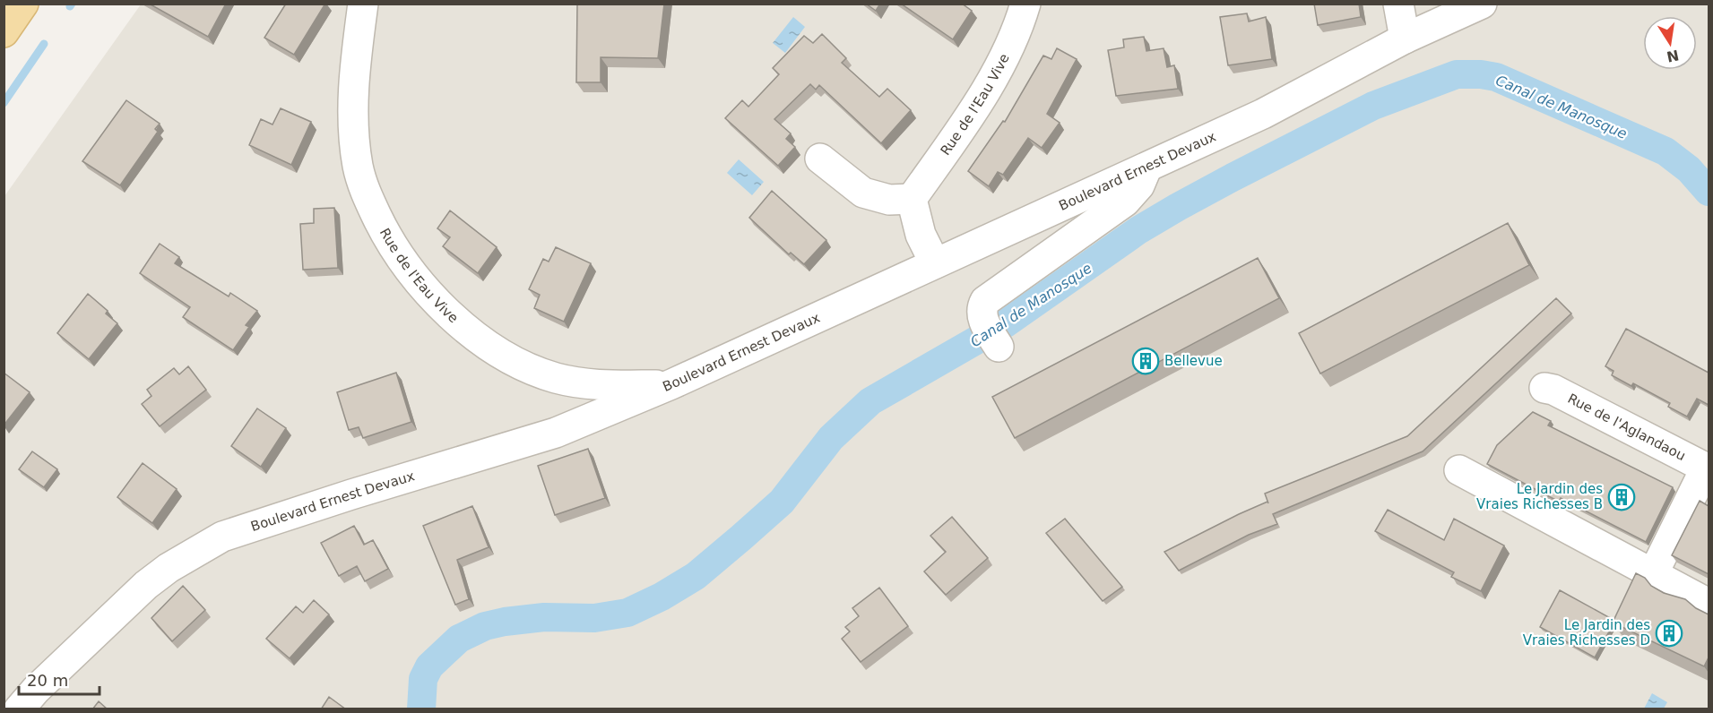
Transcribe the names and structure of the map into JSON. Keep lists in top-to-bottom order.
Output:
{
  "streets": {
    "street": ["Rue de l'Eau Vive", "Boulevard Ernest Devaux", "Rue de l'Aglandaou"]
  },
  "crossings": [
    ["Rue de l'Eau Vive", "Boulevard Ernest Devaux"]
  ],
  "water": ["Canal de Manosque"],
  "places": {
    "building": ["Bellevue", "Le Jardin des Vraies Richesses B", "Le Jardin des Vraies Richesses D"]
  },
  "scale_bar": "20 m",
  "north": "bottom"
}
